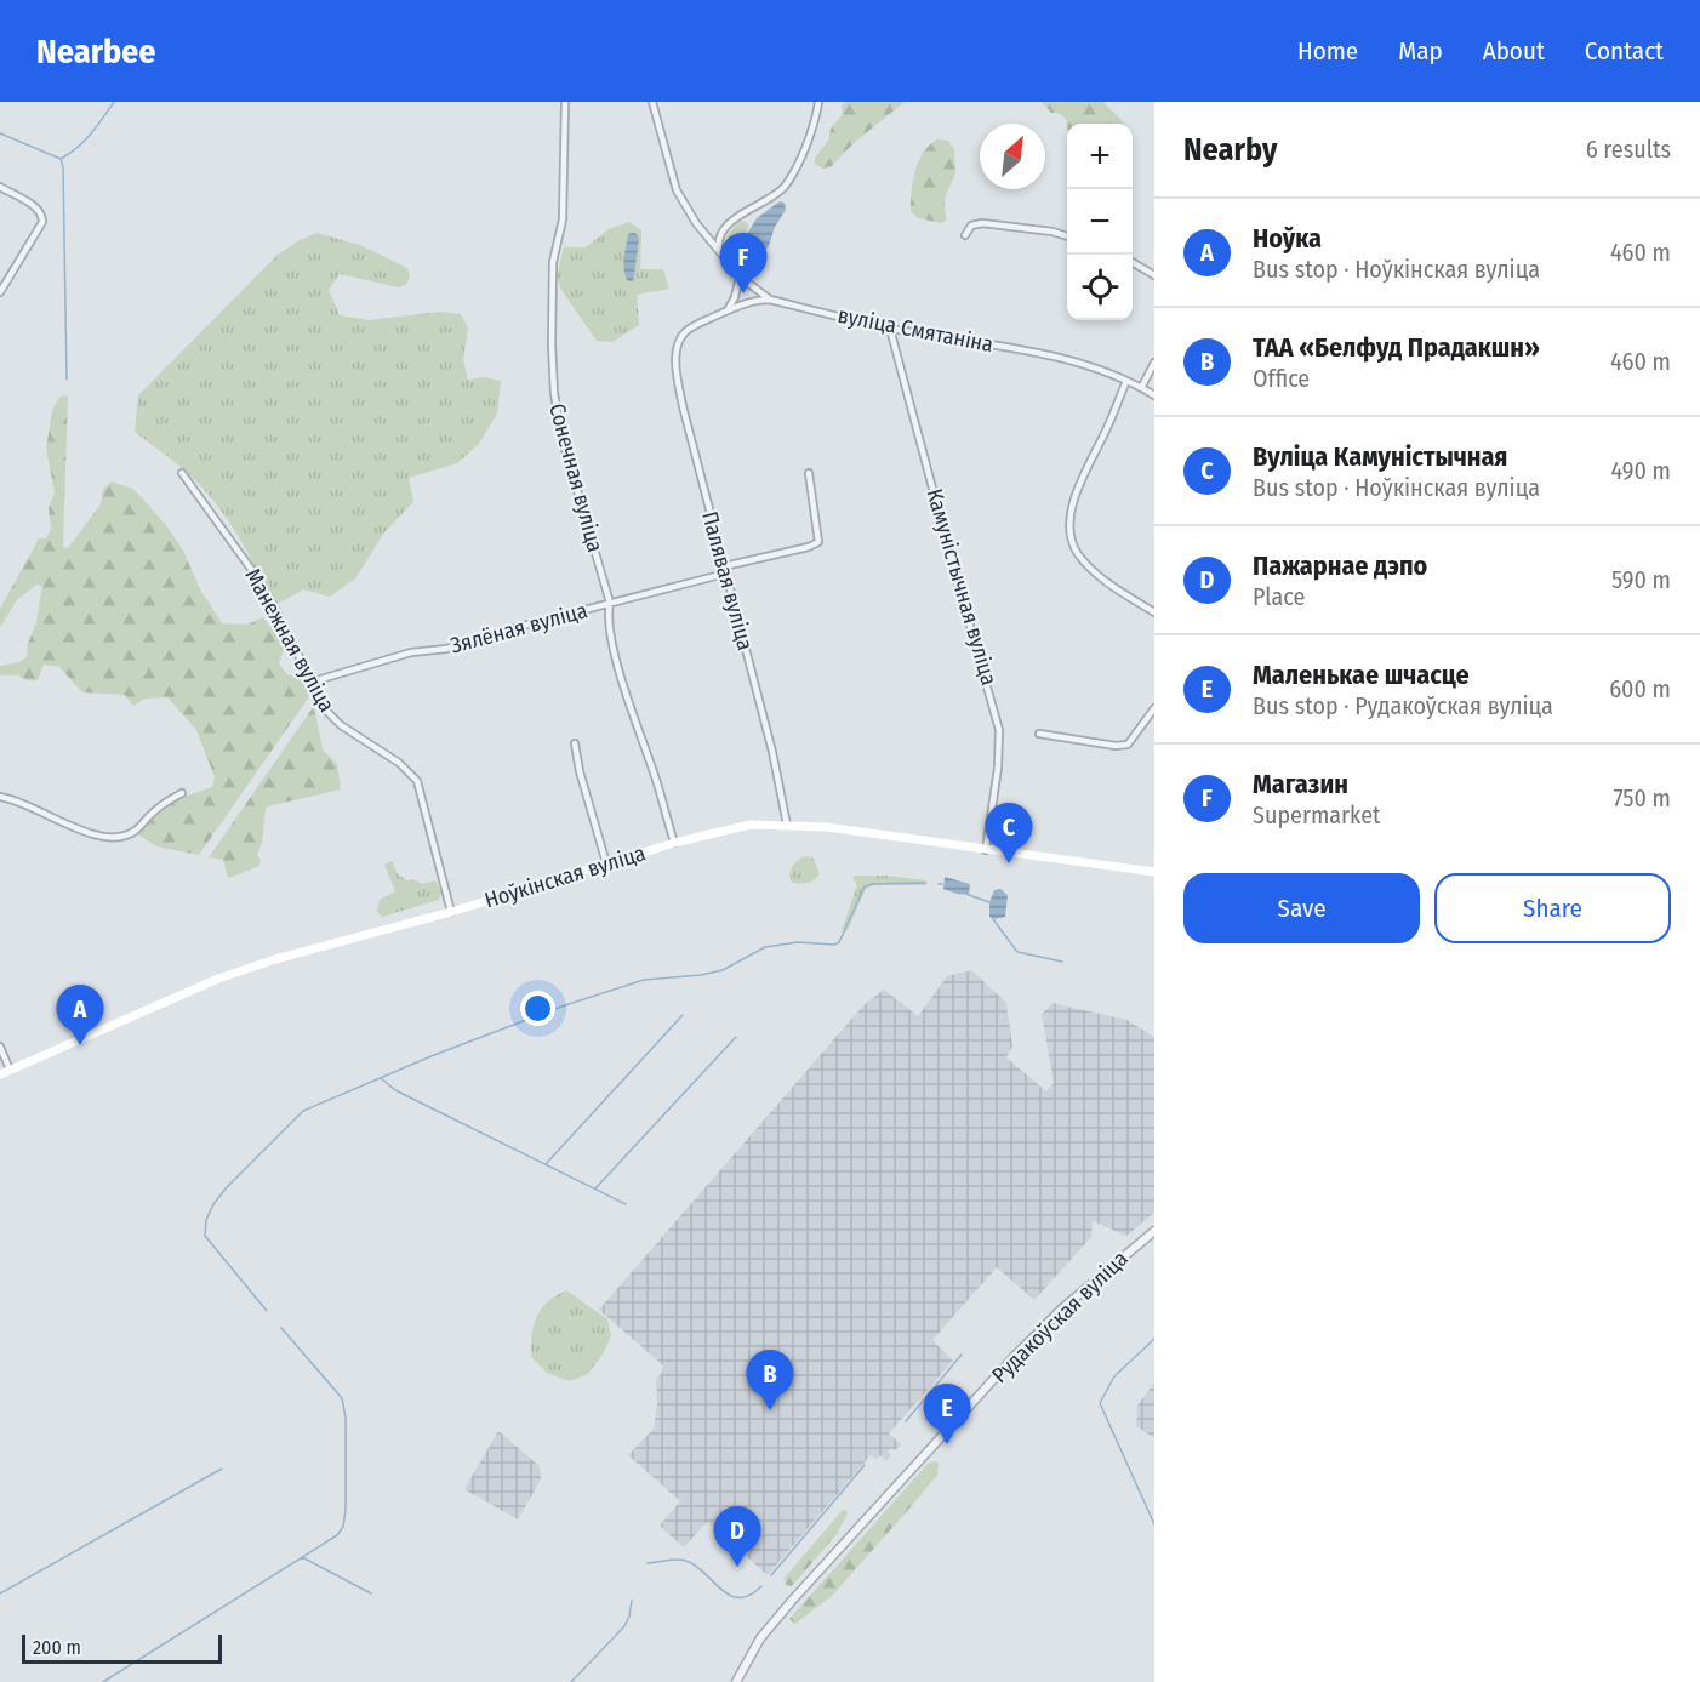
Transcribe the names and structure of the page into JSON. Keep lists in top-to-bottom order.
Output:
{
  "streets": {
    "main road": ["Ноўкінская вуліца"],
    "street": [
      "вуліца Смятаніна",
      "Сонечная вуліца",
      "Палявая вуліца",
      "Камуністычная вуліца",
      "Зялёная вуліца",
      "Манежная вуліца",
      "Рудакоўская вуліца"
    ]
  },
  "crossings": [
    ["вуліца Смятаніна", "Палявая вуліца"],
    ["вуліца Смятаніна", "Камуністычная вуліца"],
    ["Сонечная вуліца", "Зялёная вуліца"],
    ["Сонечная вуліца", "Ноўкінская вуліца"],
    ["Палявая вуліца", "Зялёная вуліца"],
    ["Палявая вуліца", "Ноўкінская вуліца"],
    ["Камуністычная вуліца", "Ноўкінская вуліца"],
    ["Зялёная вуліца", "Манежная вуліца"],
    ["Манежная вуліца", "Ноўкінская вуліца"]
  ],
  "scale_bar": "200 m",
  "north": "top right",
  "page": {
    "header": "Nearbee",
    "nav": [
      "Home",
      "Map",
      "About",
      "Contact"
    ],
    "heading": ["Nearby", "6 results"],
    "map_buttons": ["+", "−"],
    "list": [
      {
        "mark": "A",
        "name": "Ноўка",
        "note": "Bus stop · Ноўкінская вуліца",
        "value": "460 m"
      },
      {
        "mark": "B",
        "name": "ТАА «Белфуд Прадакшн»",
        "note": "Office",
        "value": "460 m"
      },
      {
        "mark": "C",
        "name": "Вуліца Камуністычная",
        "note": "Bus stop · Ноўкінская вуліца",
        "value": "490 m"
      },
      {
        "mark": "D",
        "name": "Пажарнае дэпо",
        "note": "Place",
        "value": "590 m"
      },
      {
        "mark": "E",
        "name": "Маленькае шчасце",
        "note": "Bus stop · Рудакоўская вуліца",
        "value": "600 m"
      },
      {
        "mark": "F",
        "name": "Магазин",
        "note": "Supermarket",
        "value": "750 m"
      }
    ],
    "pins": [
      "F",
      "C",
      "A",
      "B",
      "E",
      "D"
    ],
    "buttons": ["Save", "Share"],
    "scale": "200 m"
  }
}
